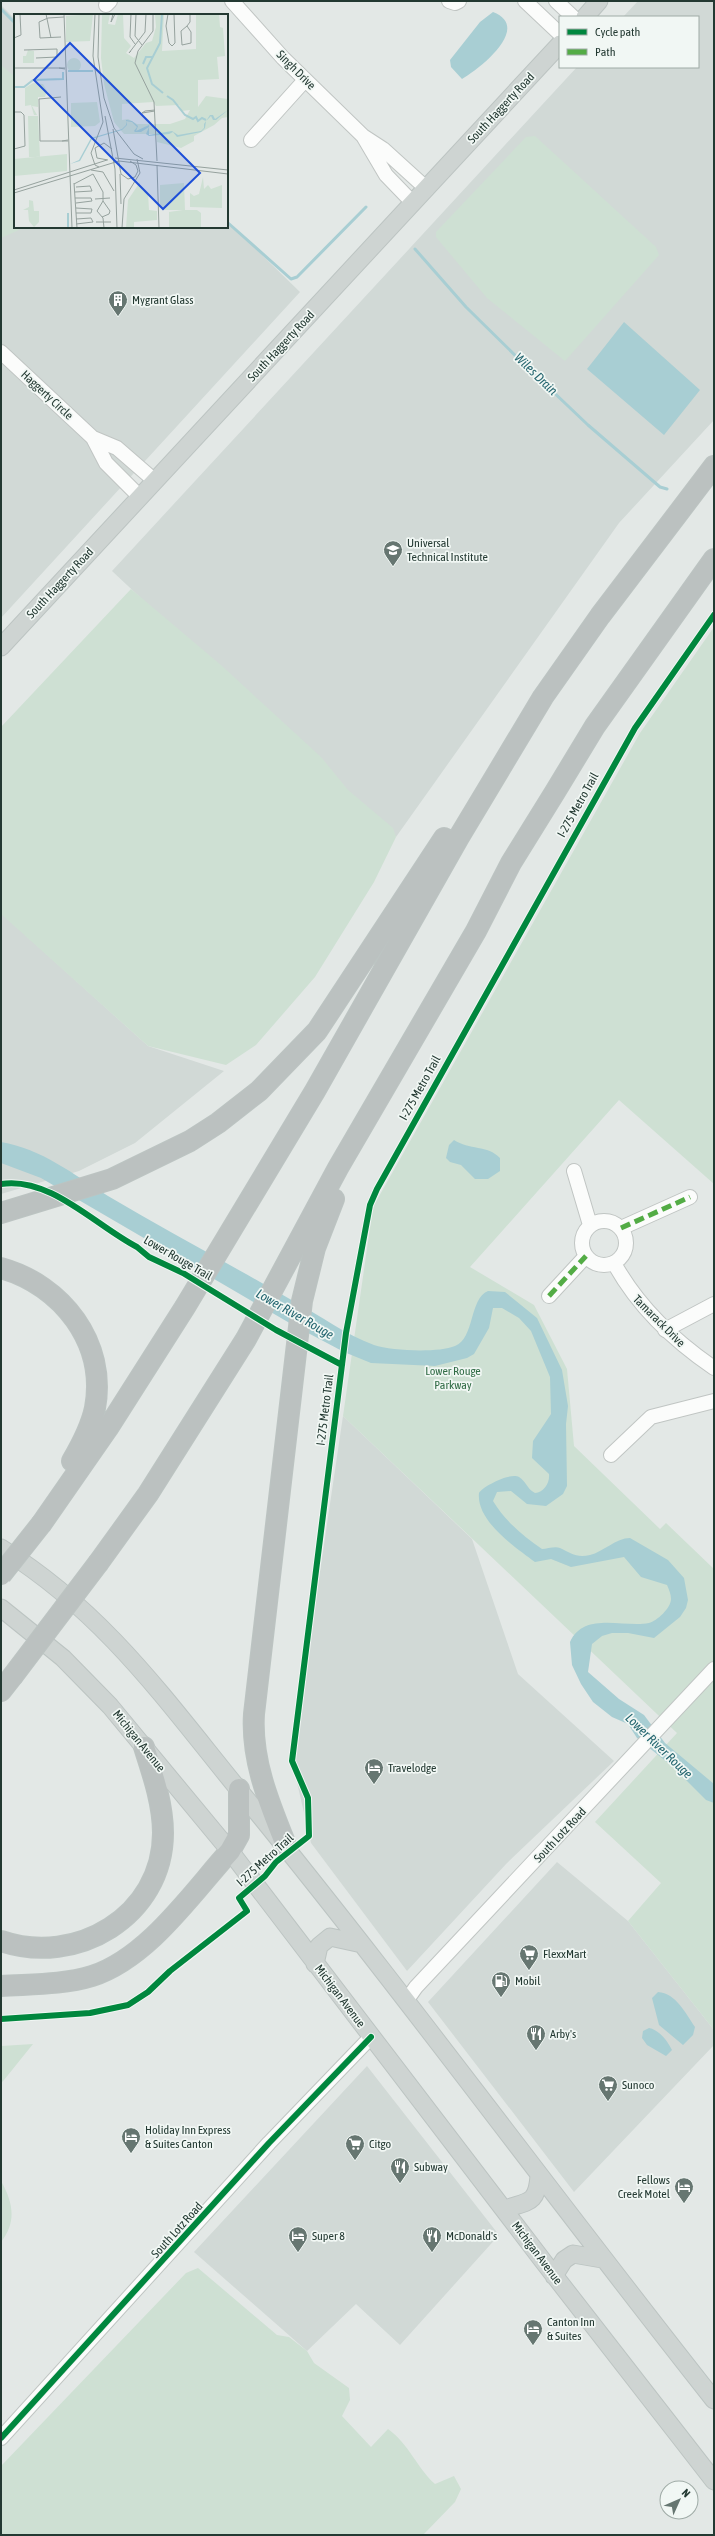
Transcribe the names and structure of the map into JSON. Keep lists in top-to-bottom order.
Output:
{
  "streets": {
    "main road": ["South Haggerty Road", "Michigan Avenue"],
    "street": [
      "Singh Drive",
      "Haggerty Circle",
      "Tamarack Drive",
      "South Lotz Road"
    ],
    "cycle path": ["I-275 Metro Trail", "Lower Rouge Trail"]
  },
  "crossings": [
    ["Singh Drive", "South Haggerty Road"],
    ["South Haggerty Road", "Haggerty Circle"],
    ["Michigan Avenue", "South Lotz Road"]
  ],
  "water": ["Wiles Drain", "Lower River Rouge"],
  "parks": ["Lower Rouge Parkway"],
  "places": {
    "building": ["Mygrant Glass"],
    "school or university": ["Universal Technical Institute"],
    "hotel": [
      "Travelodge",
      "Holiday Inn Express & Suites Canton",
      "Fellows Creek Motel",
      "Super 8",
      "Canton Inn & Suites"
    ],
    "supermarket": ["FlexxMart", "Sunoco", "Citgo"],
    "fuel station": ["Mobil"],
    "restaurant": ["Arby's", "Subway", "McDonald's"]
  },
  "legend": ["Cycle path", "Path"],
  "north": "top right"
}
